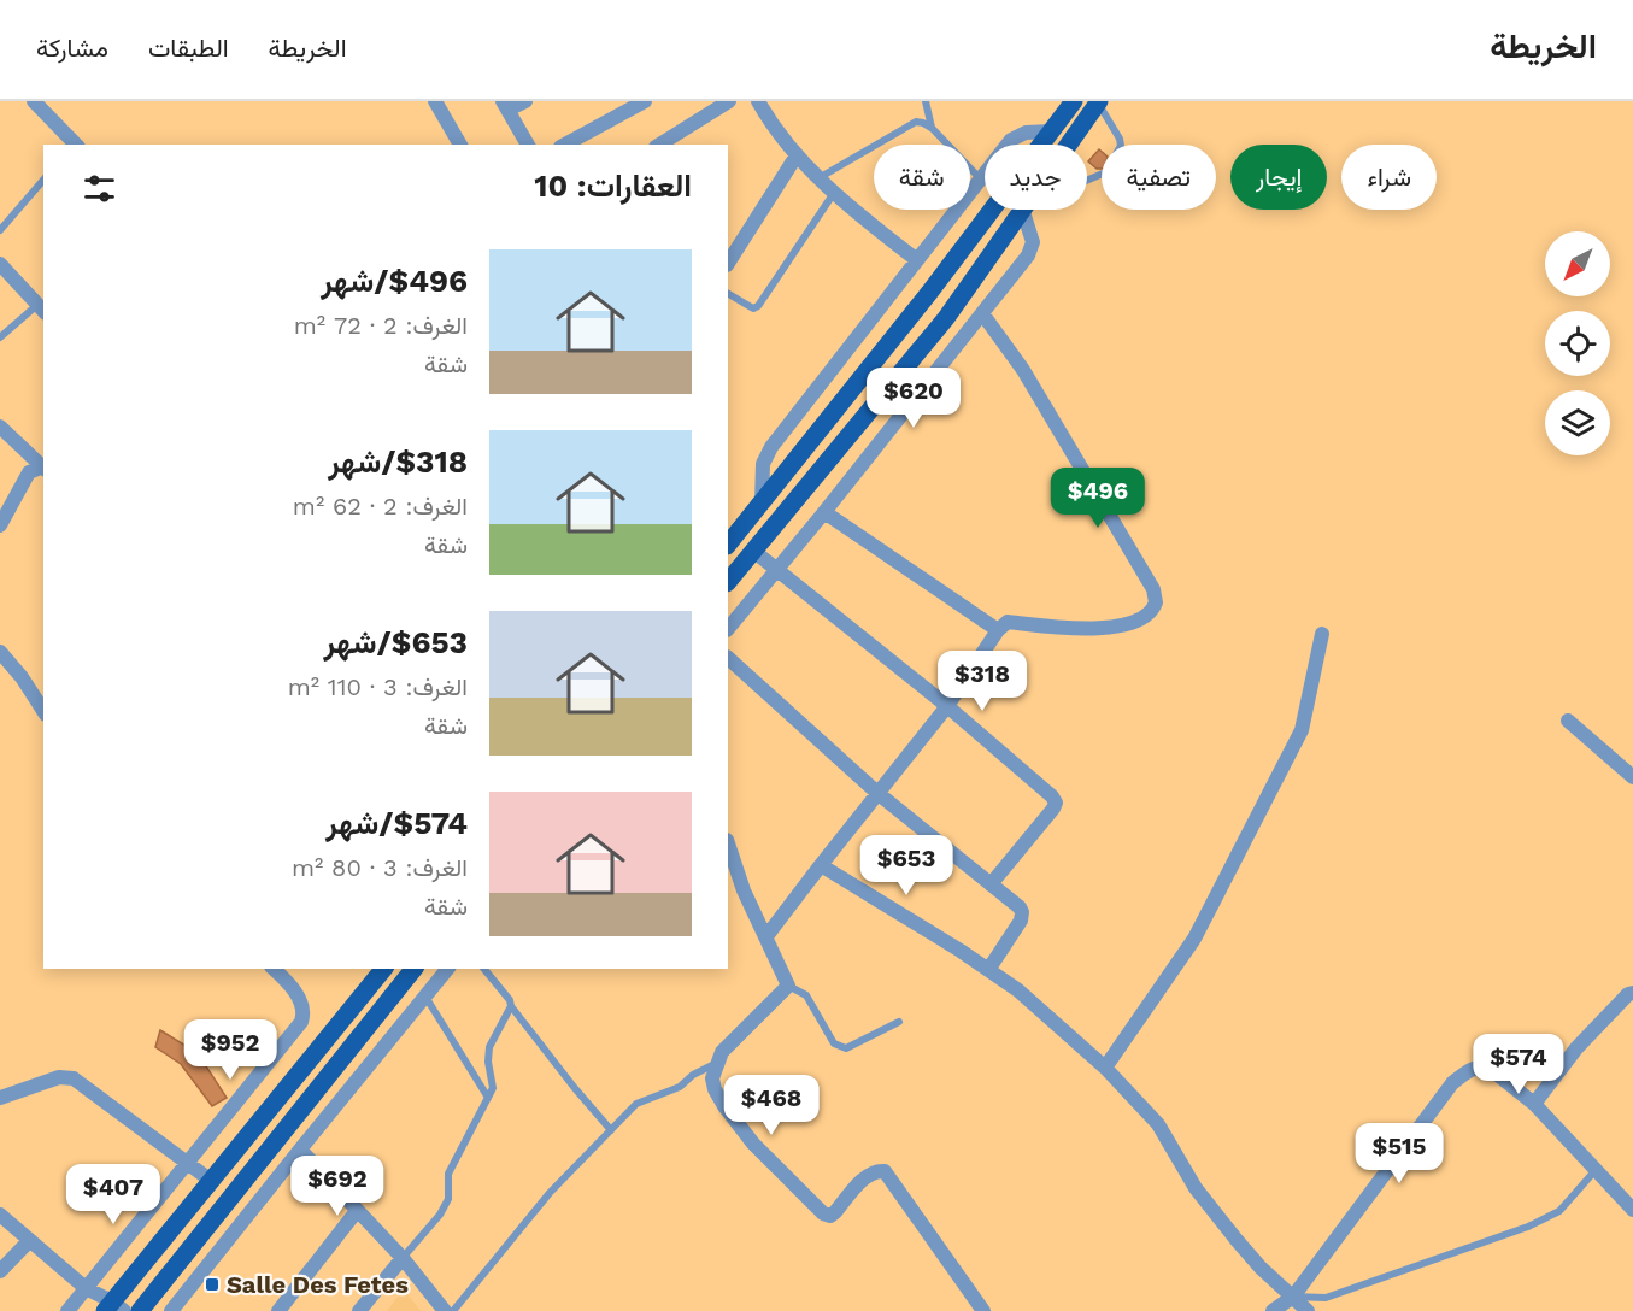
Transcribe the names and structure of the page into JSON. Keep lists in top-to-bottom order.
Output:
{
  "places": {
    "transit": ["Salle Des Fetes"]
  },
  "north": "bottom left",
  "page": {
    "header": "الخريطة",
    "nav": ["الخريطة", "الطبقات", "مشاركة"],
    "chip": [
      "شراء",
      "إيجار",
      "تصفية",
      "جديد",
      "شقة"
    ],
    "heading": "العقارات: 10",
    "list": [
      {
        "name": "$496/شهر",
        "note": "الغرف: 2 · 72 m² · شقة"
      },
      {
        "name": "$318/شهر",
        "note": "الغرف: 2 · 62 m² · شقة"
      },
      {
        "name": "$653/شهر",
        "note": "الغرف: 3 · 110 m² · شقة"
      },
      {
        "name": "$574/شهر",
        "note": "الغرف: 3 · 80 m² · شقة"
      }
    ],
    "price": [
      "$620",
      "$496",
      "$318",
      "$653",
      "$952",
      "$574",
      "$468",
      "$515",
      "$692",
      "$407"
    ]
  }
}
